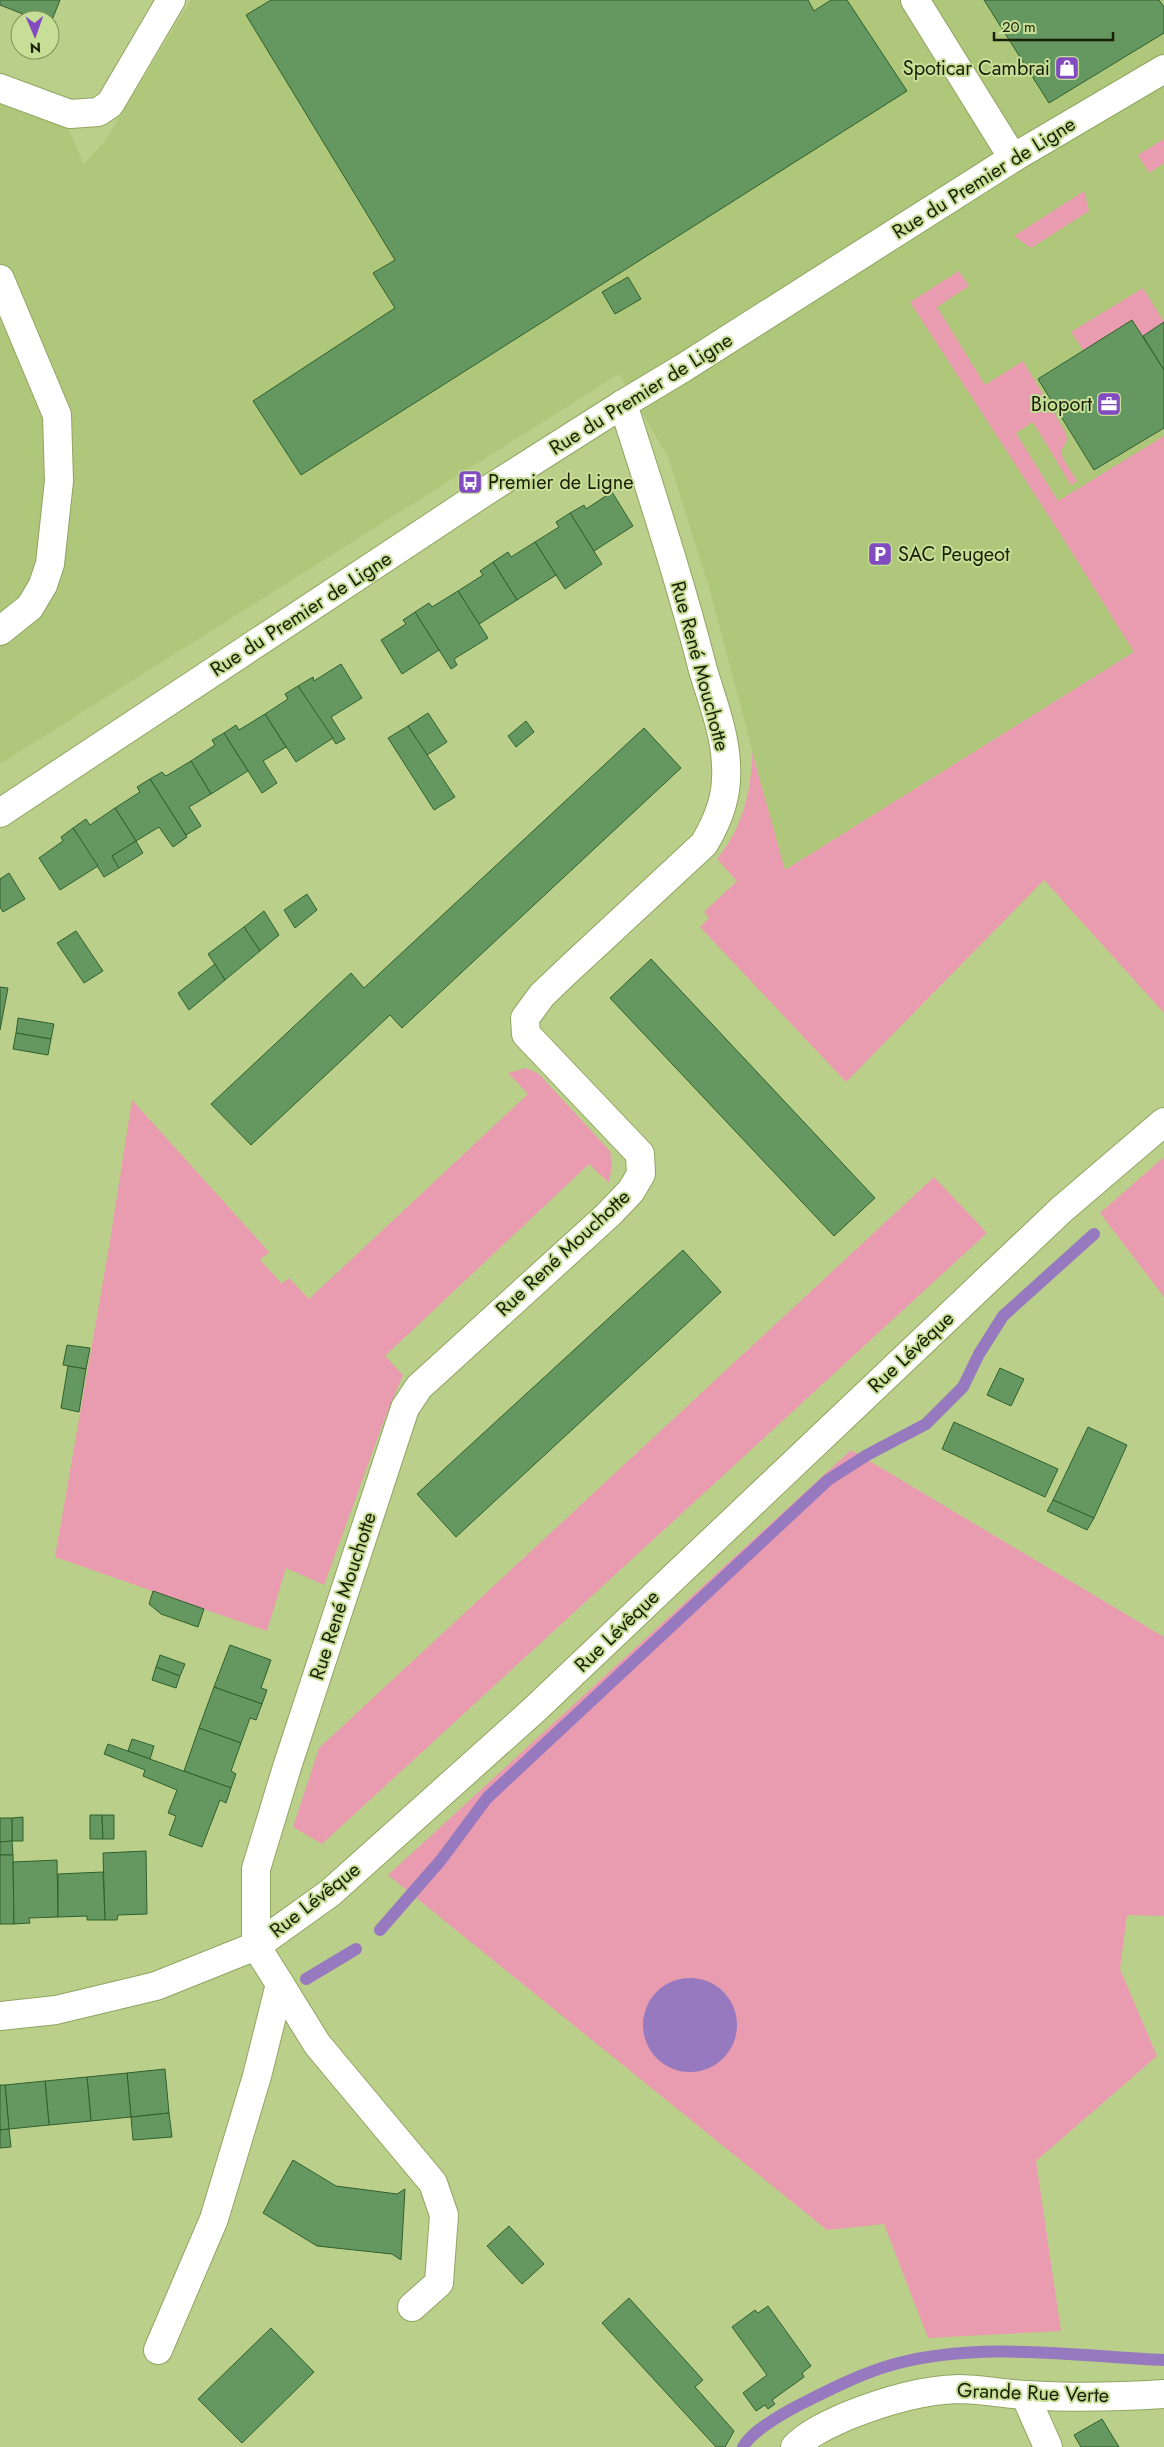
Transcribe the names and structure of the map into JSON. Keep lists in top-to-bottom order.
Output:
{
  "streets": {
    "street": [
      "Rue du Premier de Ligne",
      "Rue René Mouchotte",
      "Rue Lévêque",
      "Grande Rue Verte"
    ]
  },
  "crossings": [
    ["Rue du Premier de Ligne", "Rue René Mouchotte"],
    ["Rue René Mouchotte", "Rue Lévêque"]
  ],
  "places": {
    "shop": ["Spoticar Cambrai"],
    "office": ["Bioport"],
    "bus stop": ["Premier de Ligne"],
    "parking": ["SAC Peugeot"]
  },
  "scale_bar": "20 m",
  "north": "bottom"
}
